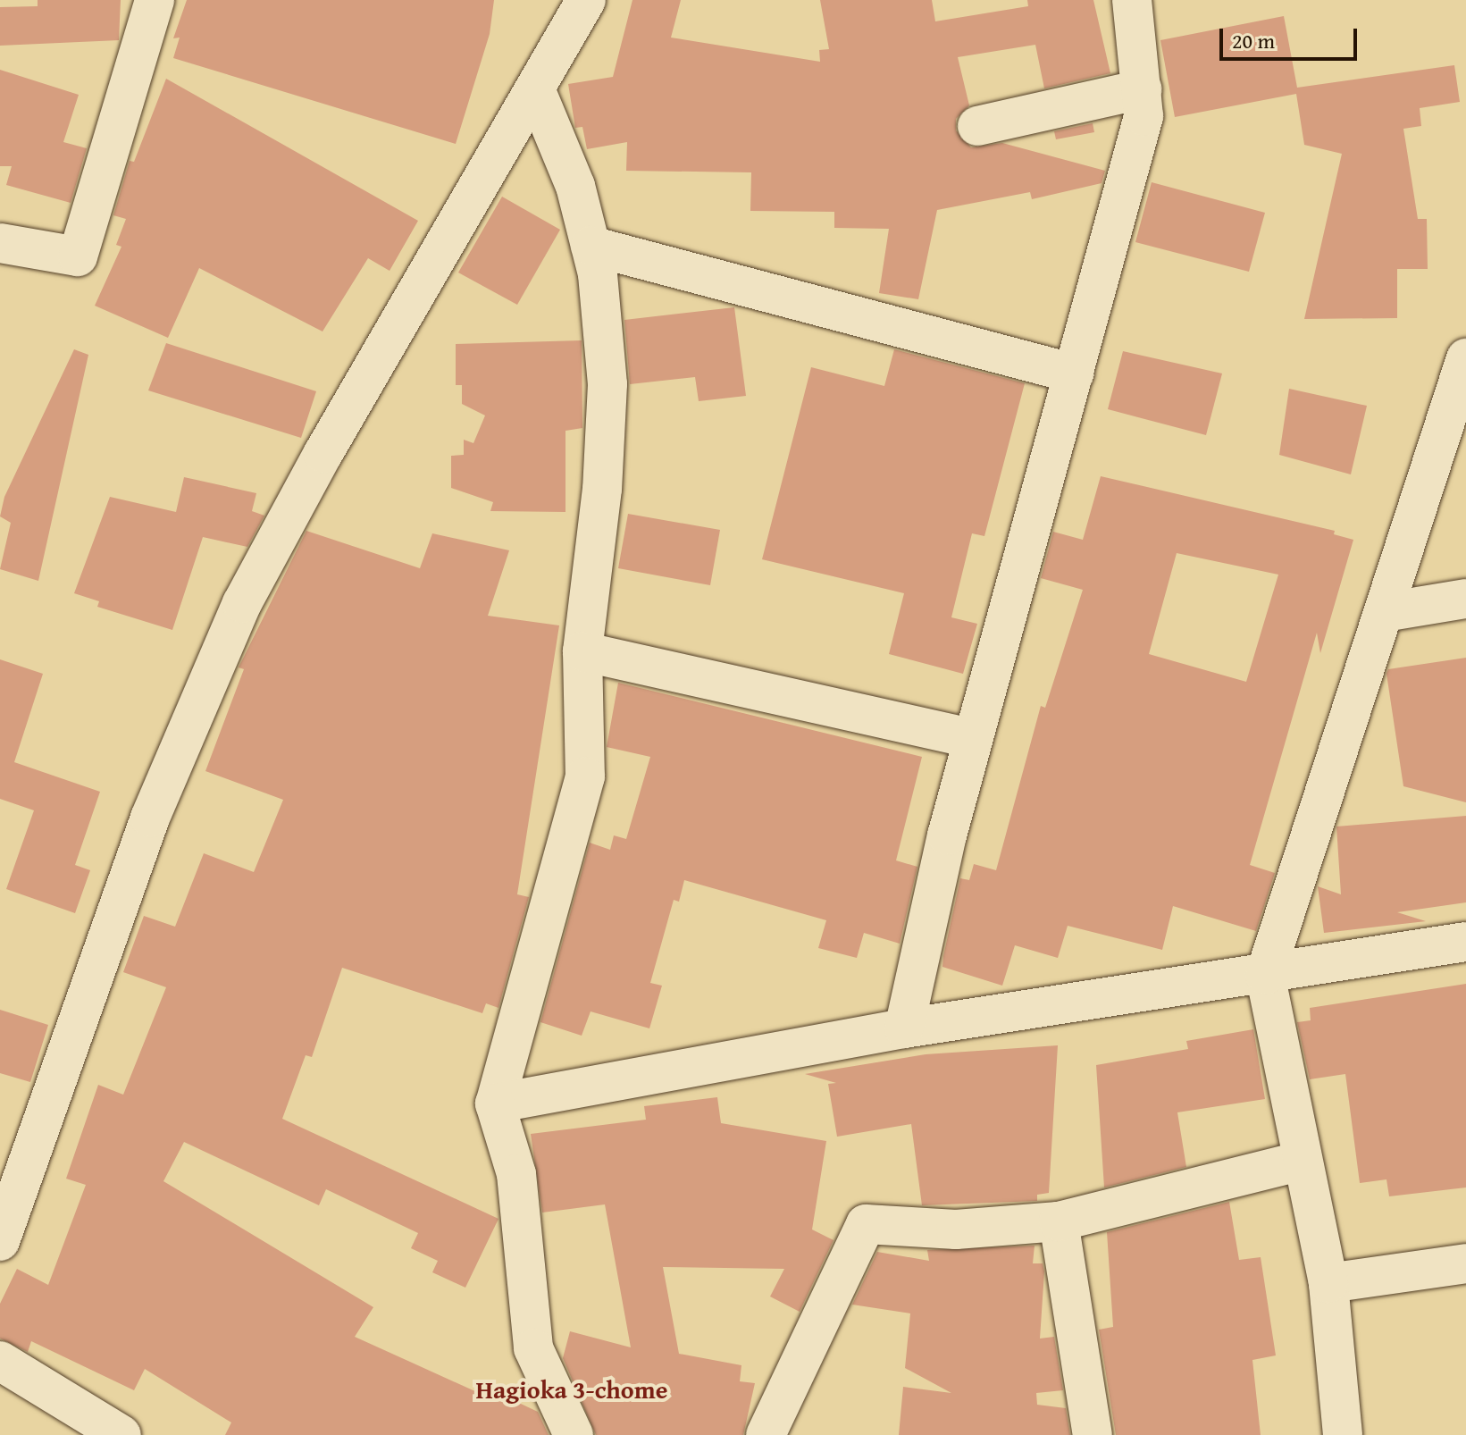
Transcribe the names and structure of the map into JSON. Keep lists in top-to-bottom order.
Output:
{
  "districts": ["Hagioka 3-chome"],
  "scale_bar": "20 m"
}
